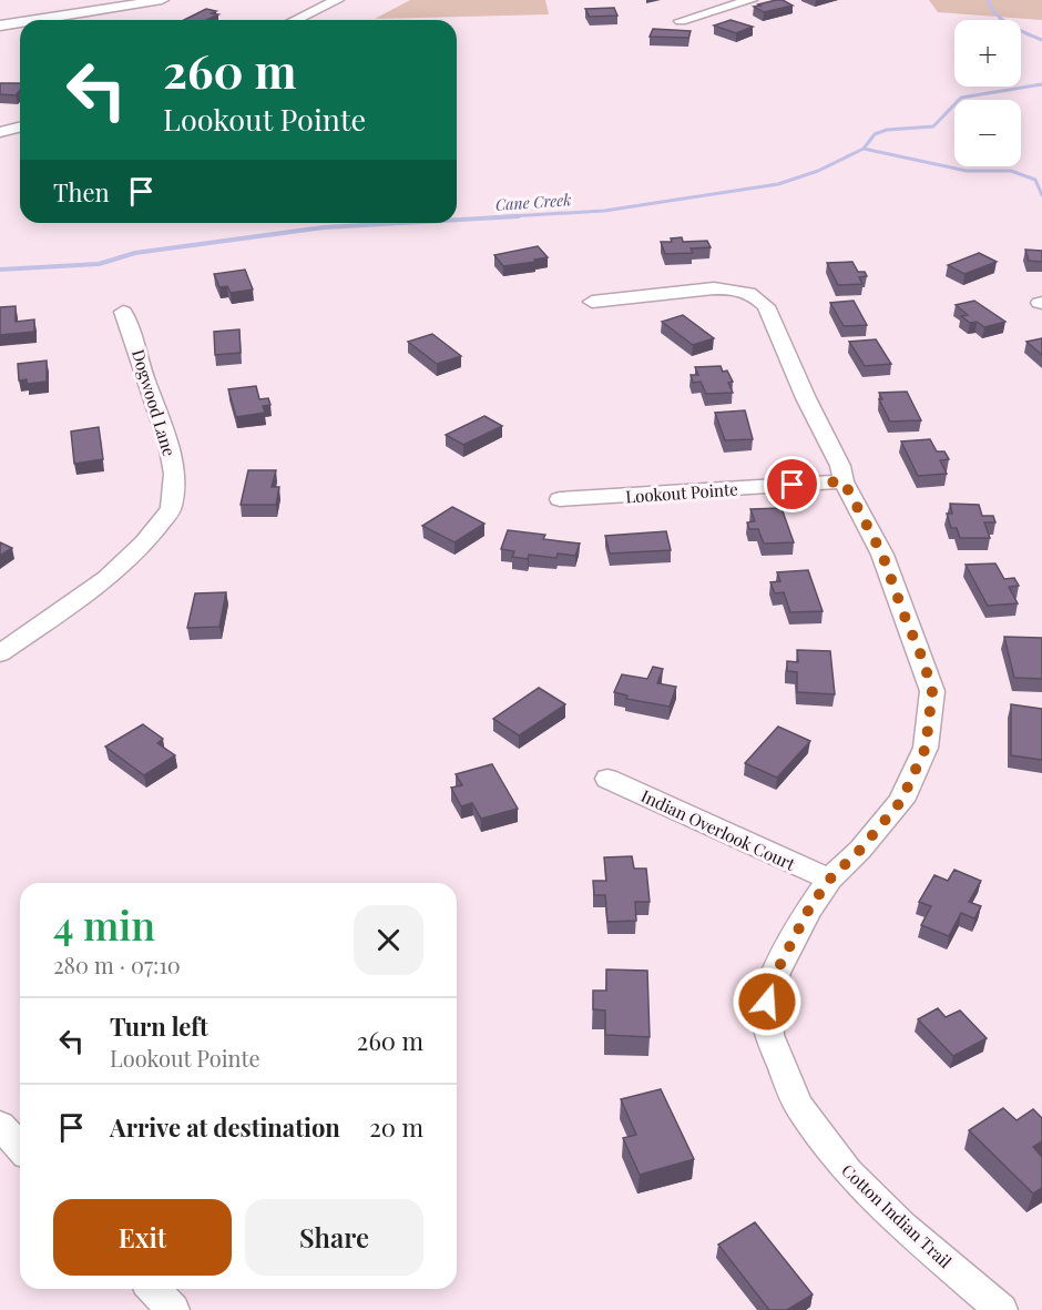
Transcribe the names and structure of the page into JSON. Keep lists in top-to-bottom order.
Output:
{
  "streets": {
    "street": [
      "Dogwood Lane",
      "Lookout Pointe",
      "Indian Overlook Court",
      "Cotton Indian Trail"
    ]
  },
  "crossings": [
    ["Lookout Pointe", "Cotton Indian Trail"],
    ["Indian Overlook Court", "Cotton Indian Trail"]
  ],
  "water": ["Cane Creek"],
  "page": {
    "map_buttons": ["+", "−"],
    "turn": ["260 m", "Lookout Pointe"],
    "then": "Then",
    "heading": ["4 min", "280 m · 07:10"],
    "list": [
      {
        "name": "Turn left",
        "note": "Lookout Pointe",
        "value": "260 m"
      },
      {
        "name": "Arrive at destination",
        "value": "20 m"
      }
    ],
    "buttons": ["Exit", "Share"]
  }
}
